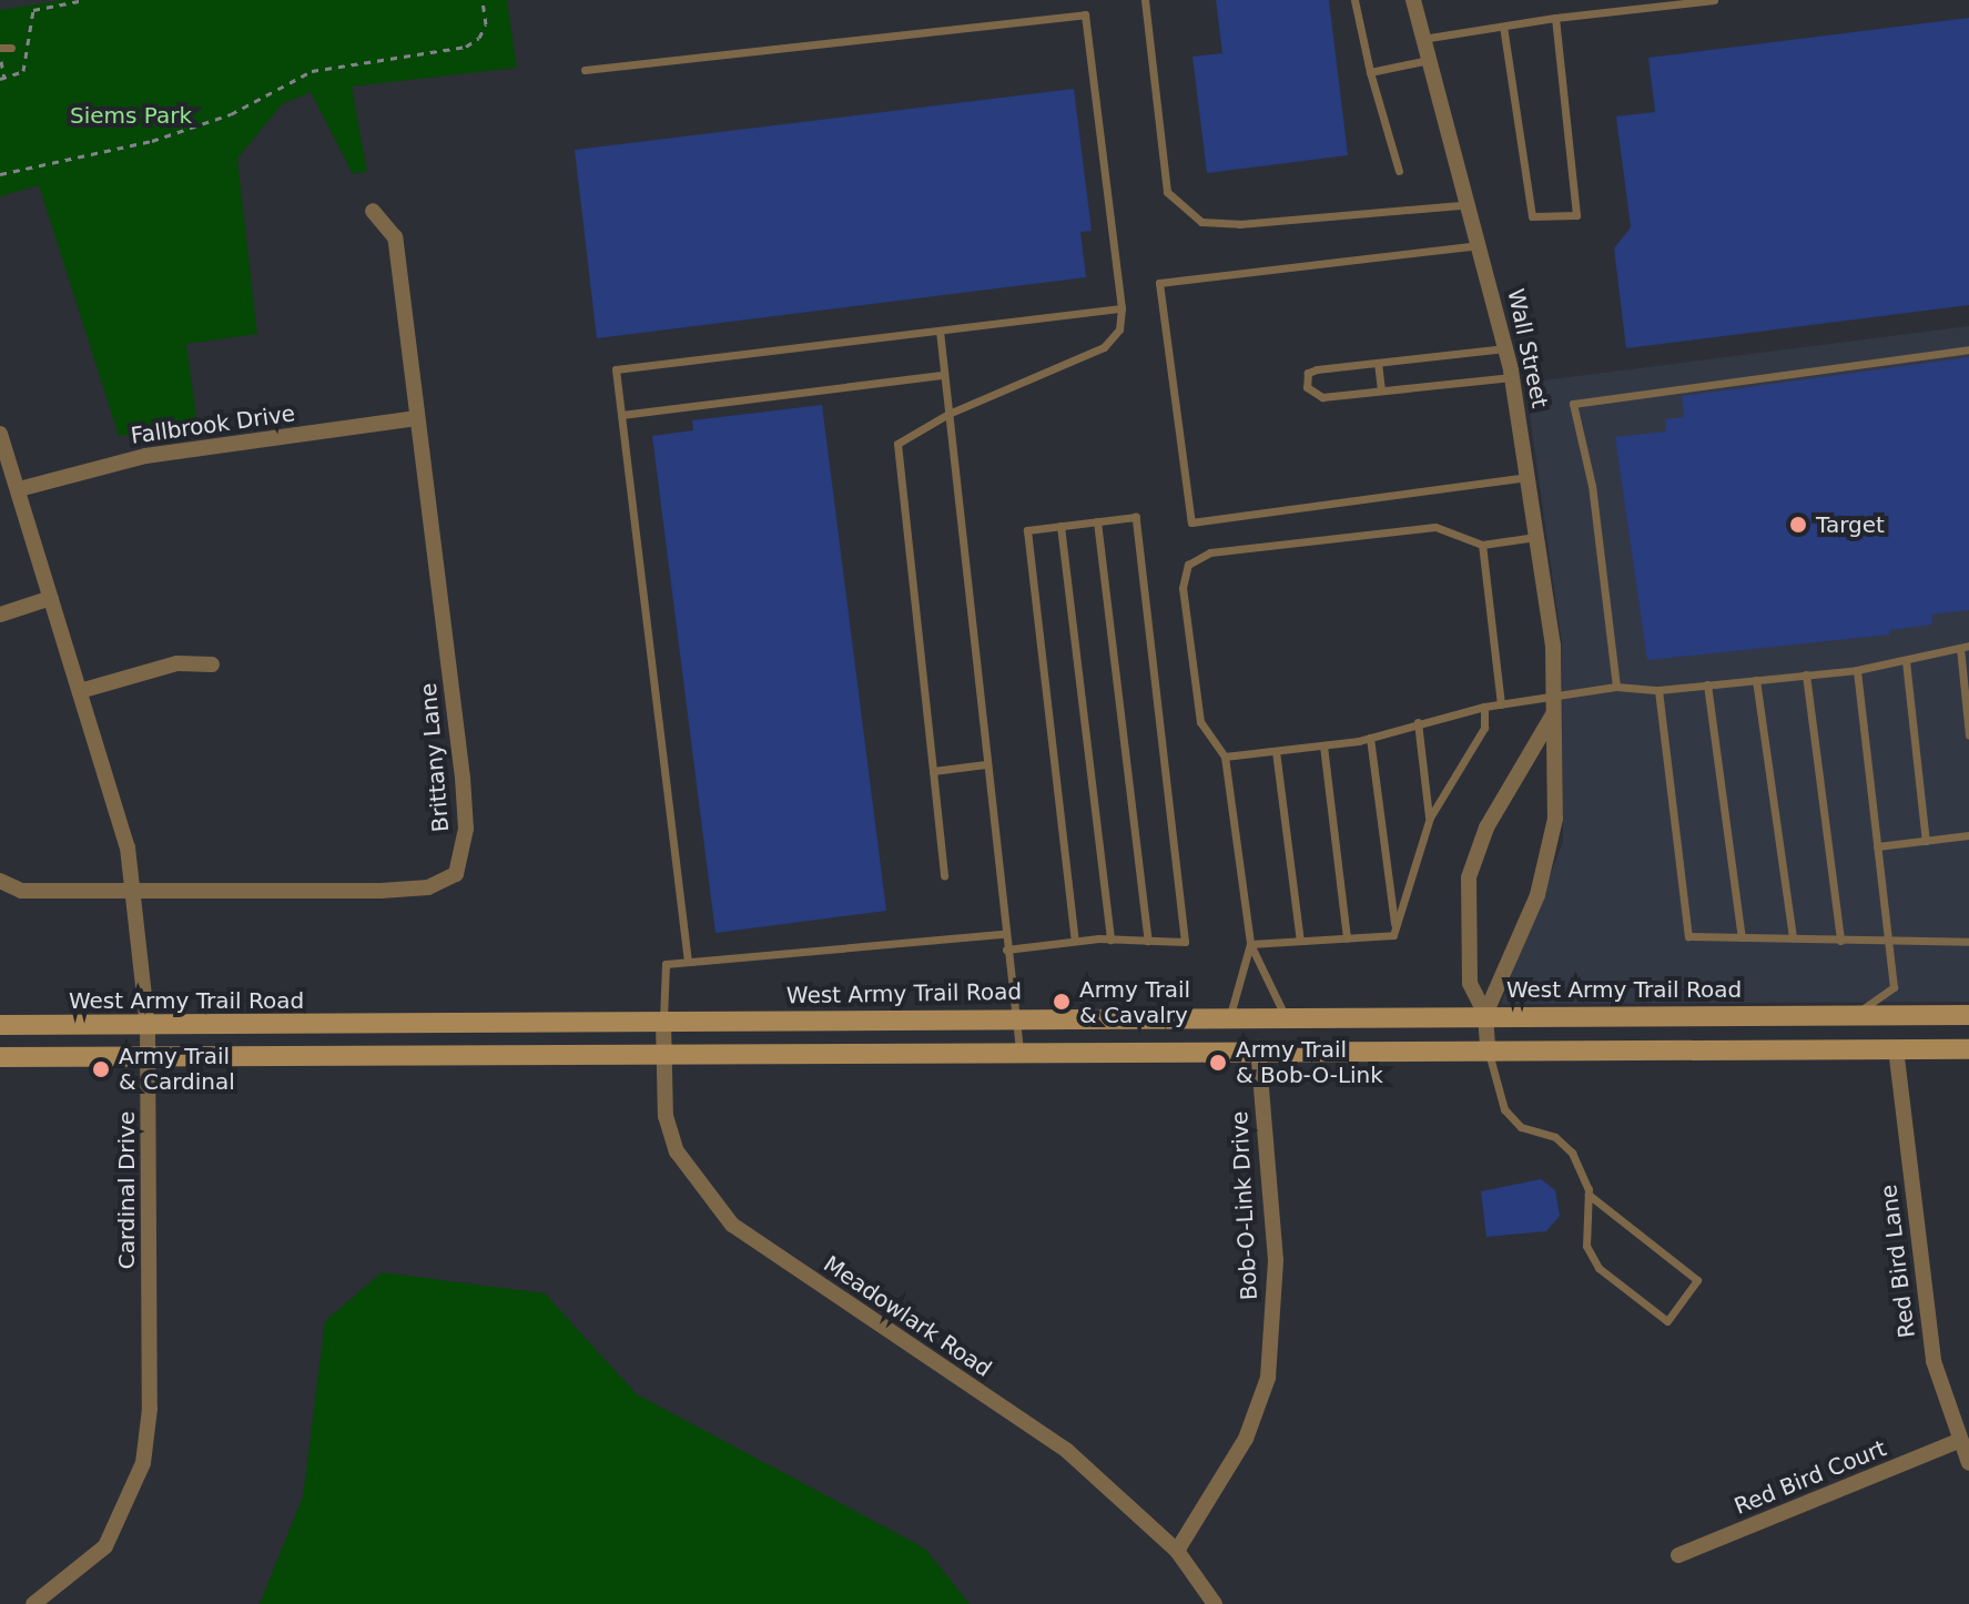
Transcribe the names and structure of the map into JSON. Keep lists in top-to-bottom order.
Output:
{
  "streets": {
    "main road": ["West Army Trail Road"],
    "street": [
      "Wall Street",
      "Fallbrook Drive",
      "Brittany Lane",
      "Cardinal Drive",
      "Bob-O-Link Drive",
      "Red Bird Lane",
      "Meadowlark Road",
      "Red Bird Court"
    ]
  },
  "crossings": [
    ["Wall Street", "West Army Trail Road"],
    ["Fallbrook Drive", "Brittany Lane"],
    ["Fallbrook Drive", "Cardinal Drive"],
    ["Brittany Lane", "Cardinal Drive"],
    ["West Army Trail Road", "Cardinal Drive"],
    ["West Army Trail Road", "Meadowlark Road"],
    ["Bob-O-Link Drive", "Meadowlark Road"],
    ["Red Bird Lane", "Red Bird Court"]
  ],
  "parks": ["Siems Park"],
  "places": [
    "Target",
    "Army Trail & Cavalry",
    "Army Trail & Bob-O-Link",
    "Army Trail & Cardinal"
  ]
}
